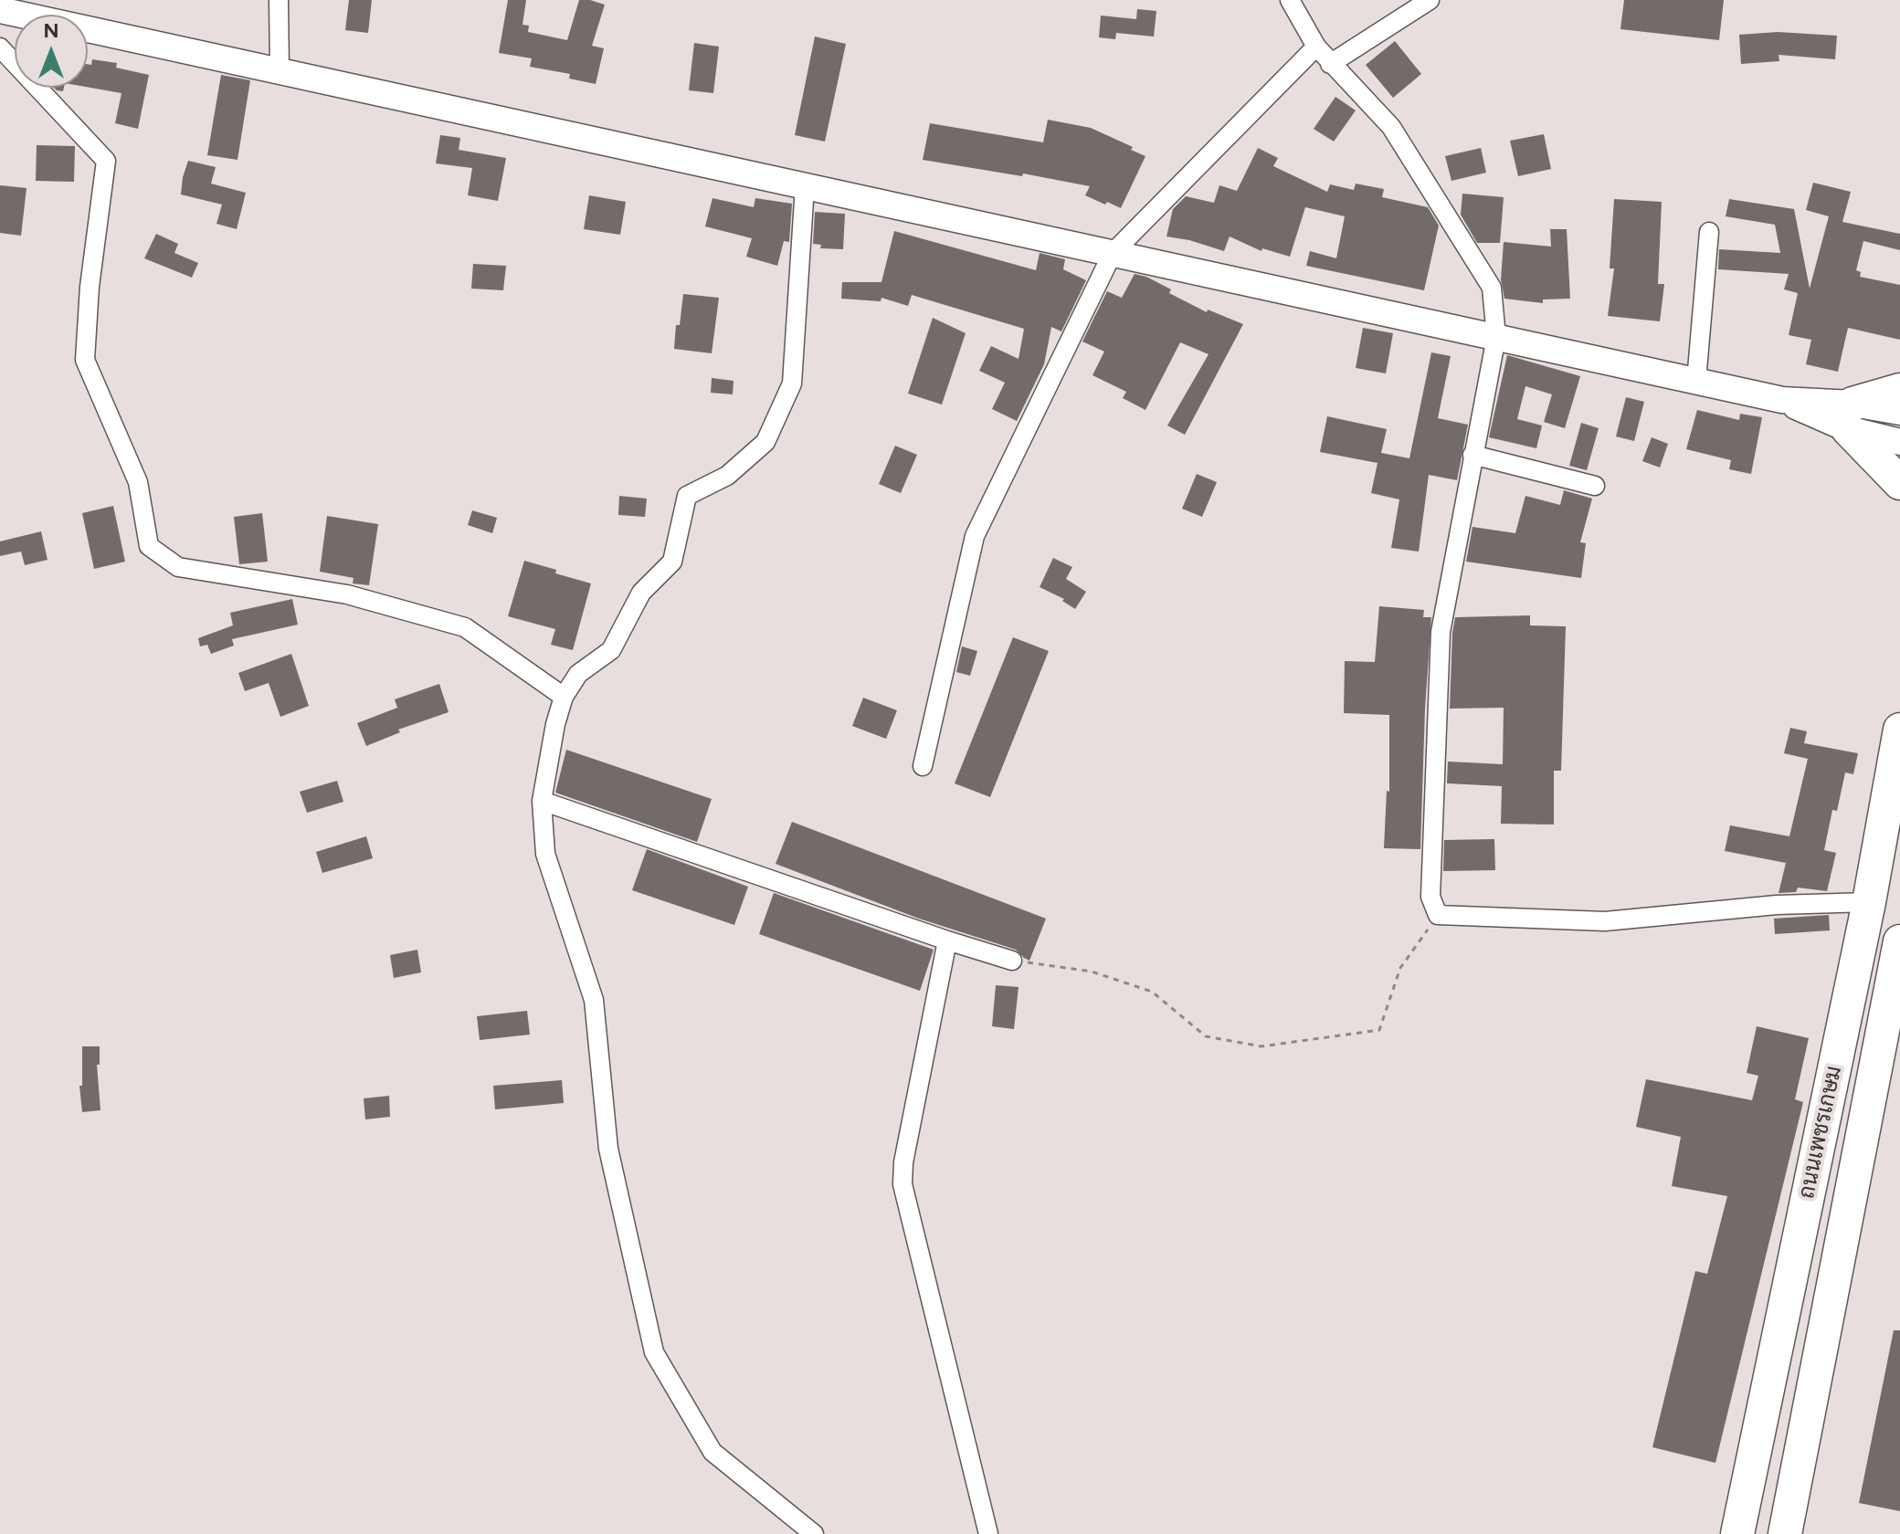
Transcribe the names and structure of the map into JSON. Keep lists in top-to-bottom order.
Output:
{
  "streets": {
    "highway": ["ถนนเพชรเกษม"]
  },
  "north": "top"
}
